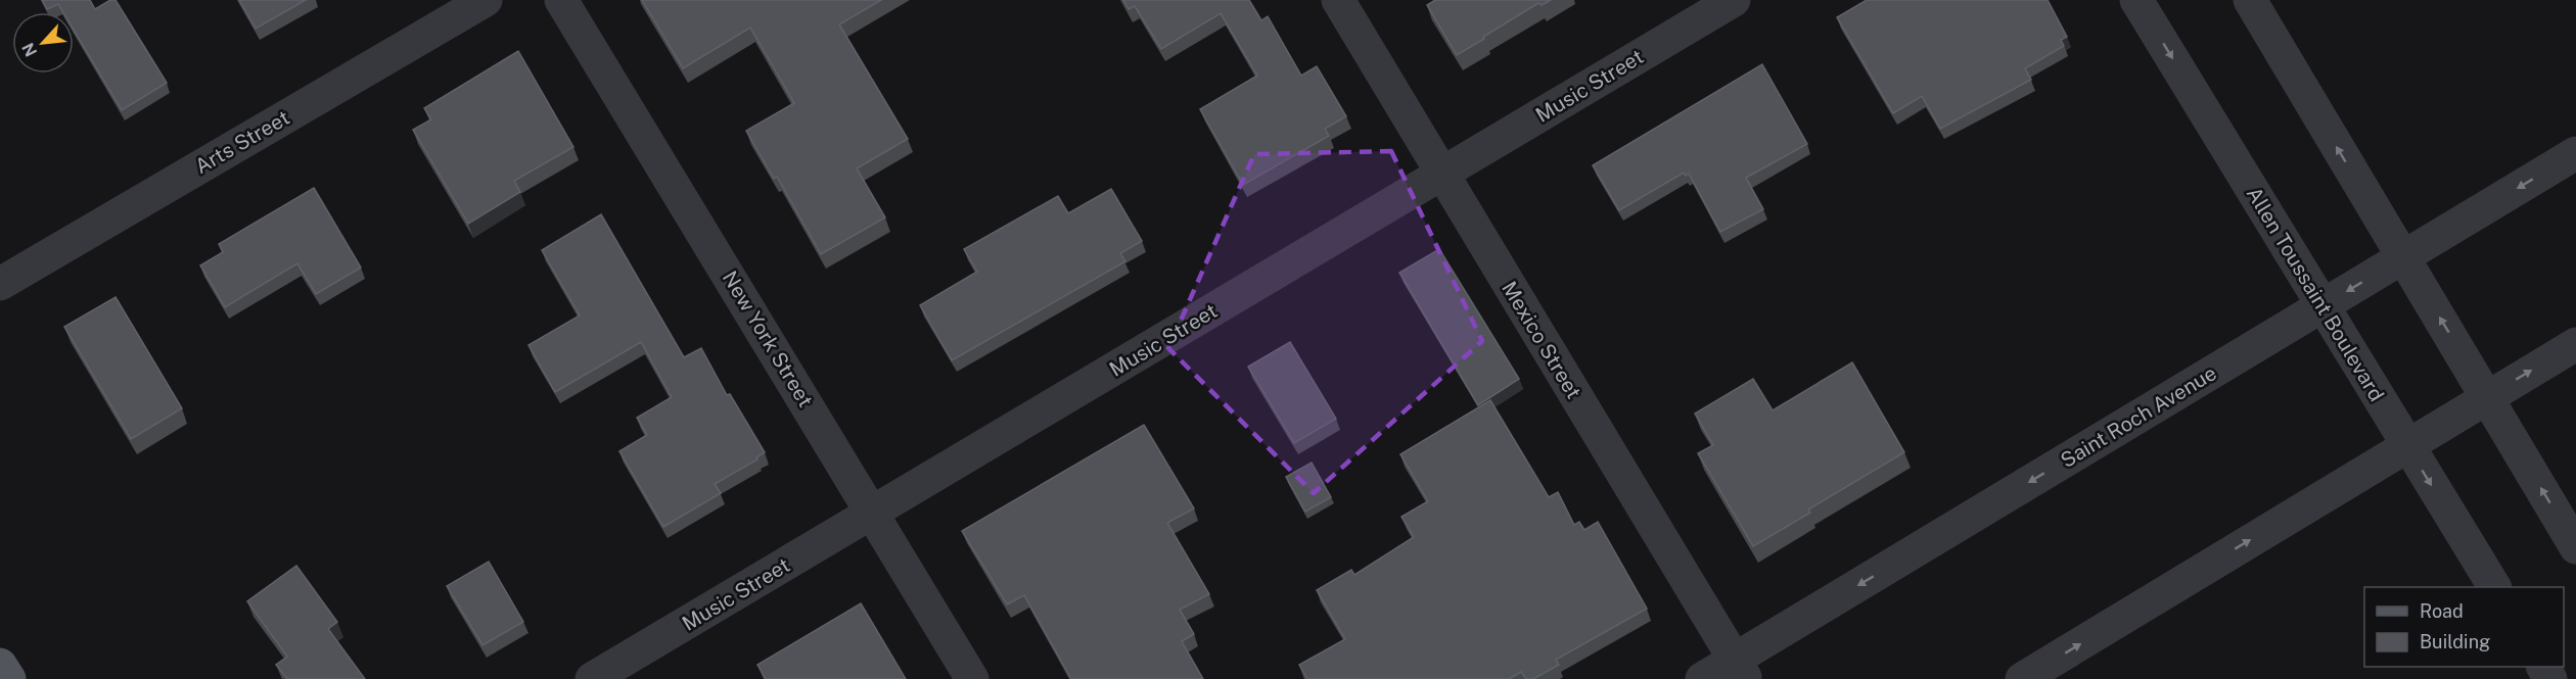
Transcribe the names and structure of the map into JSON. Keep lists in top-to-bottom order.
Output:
{
  "streets": {
    "street": [
      "Music Street",
      "Arts Street",
      "Allen Toussaint Boulevard",
      "New York Street",
      "Mexico Street",
      "Saint Roch Avenue"
    ]
  },
  "crossings": [
    ["Music Street", "New York Street"],
    ["Music Street", "Mexico Street"],
    ["Allen Toussaint Boulevard", "Saint Roch Avenue"],
    ["Mexico Street", "Saint Roch Avenue"]
  ],
  "legend": ["Road", "Building"],
  "north": "bottom left"
}
